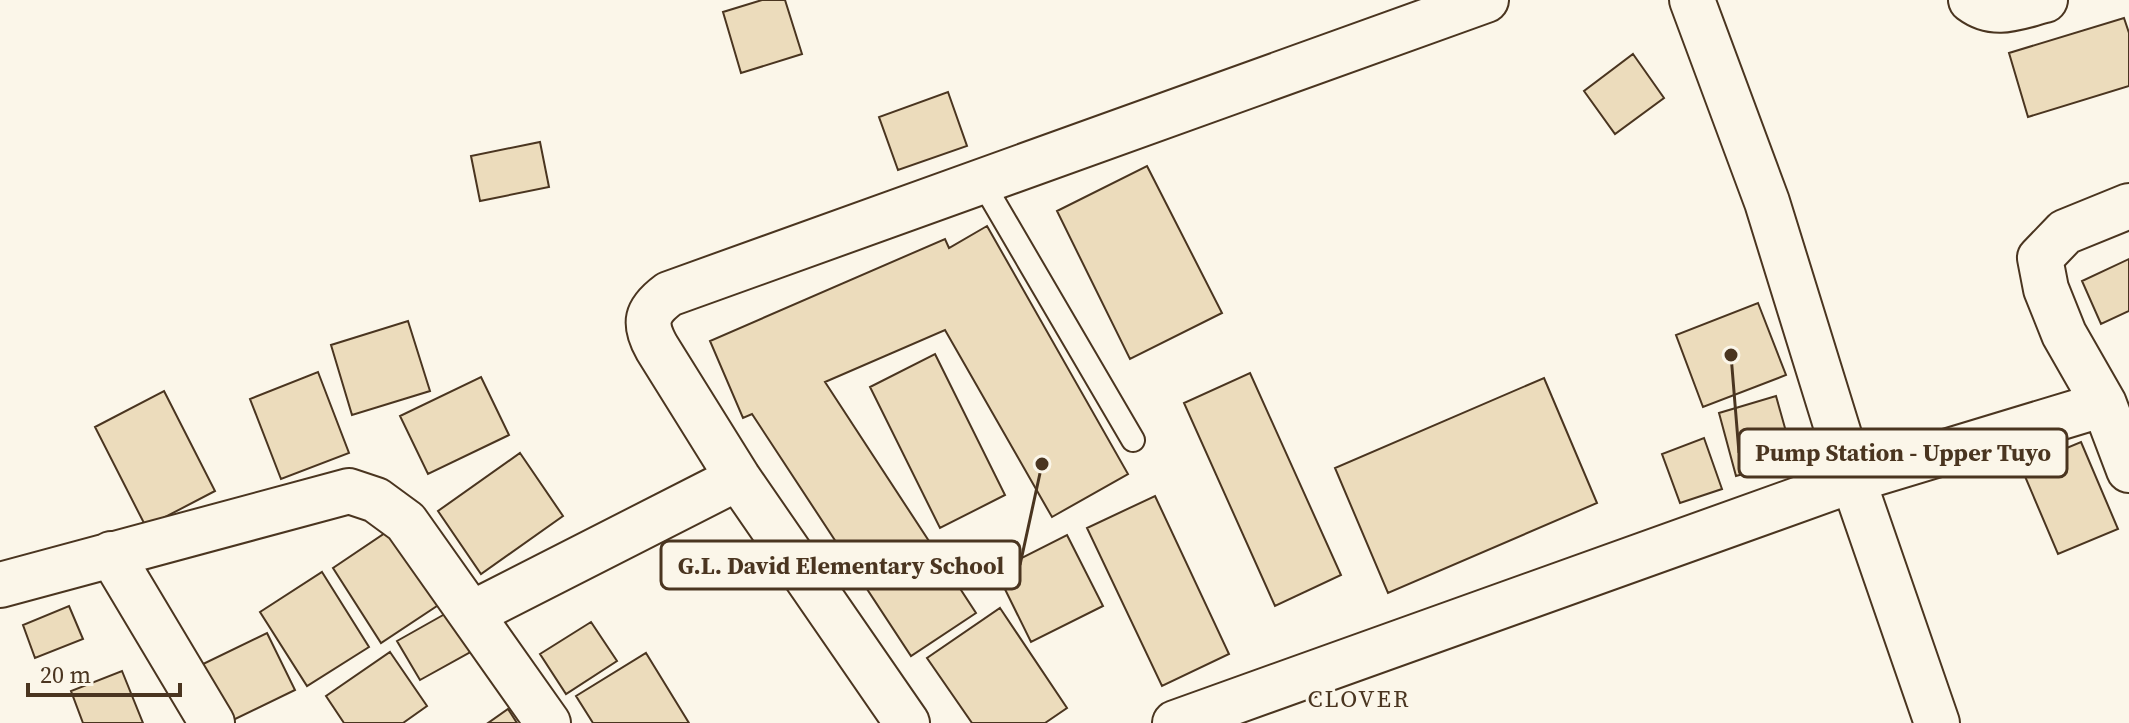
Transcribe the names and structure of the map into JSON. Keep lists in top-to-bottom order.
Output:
{
  "districts": ["CLOVER"],
  "places": ["Pump Station - Upper Tuyo", "G.L. David Elementary School"],
  "scale_bar": "20 m"
}
